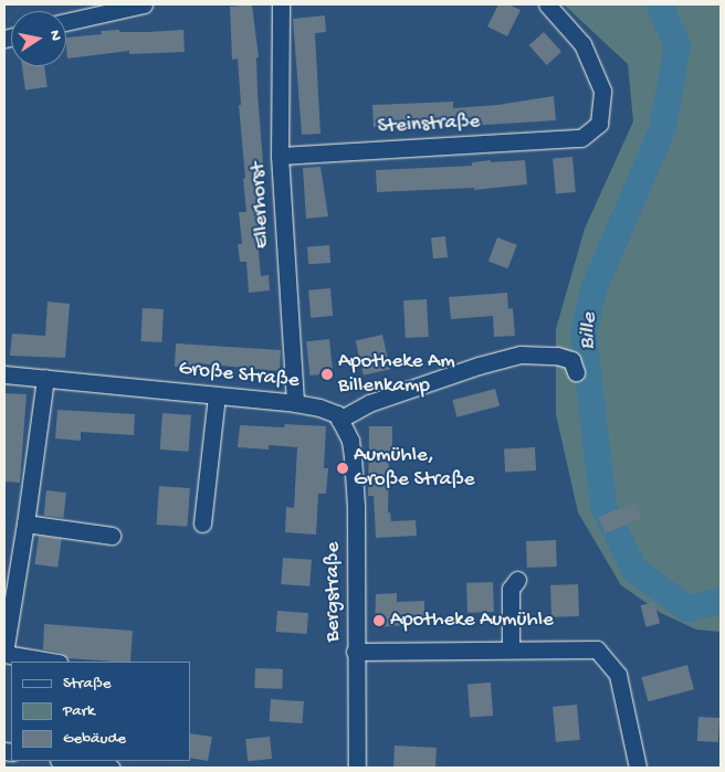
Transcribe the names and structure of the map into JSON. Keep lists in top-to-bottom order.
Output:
{
  "streets": {
    "street": [
      "Steinstraße",
      "Ellerhorst",
      "Große Straße",
      "Bergstraße"
    ]
  },
  "crossings": [
    ["Steinstraße", "Ellerhorst"],
    ["Ellerhorst", "Große Straße"],
    ["Große Straße", "Bergstraße"]
  ],
  "water": ["Bille"],
  "places": ["Apotheke Am Billenkamp", "Aumühle, Große Straße", "Apotheke Aumühle"],
  "legend": ["Straße", "Park", "Gebäude"],
  "north": "right"
}
